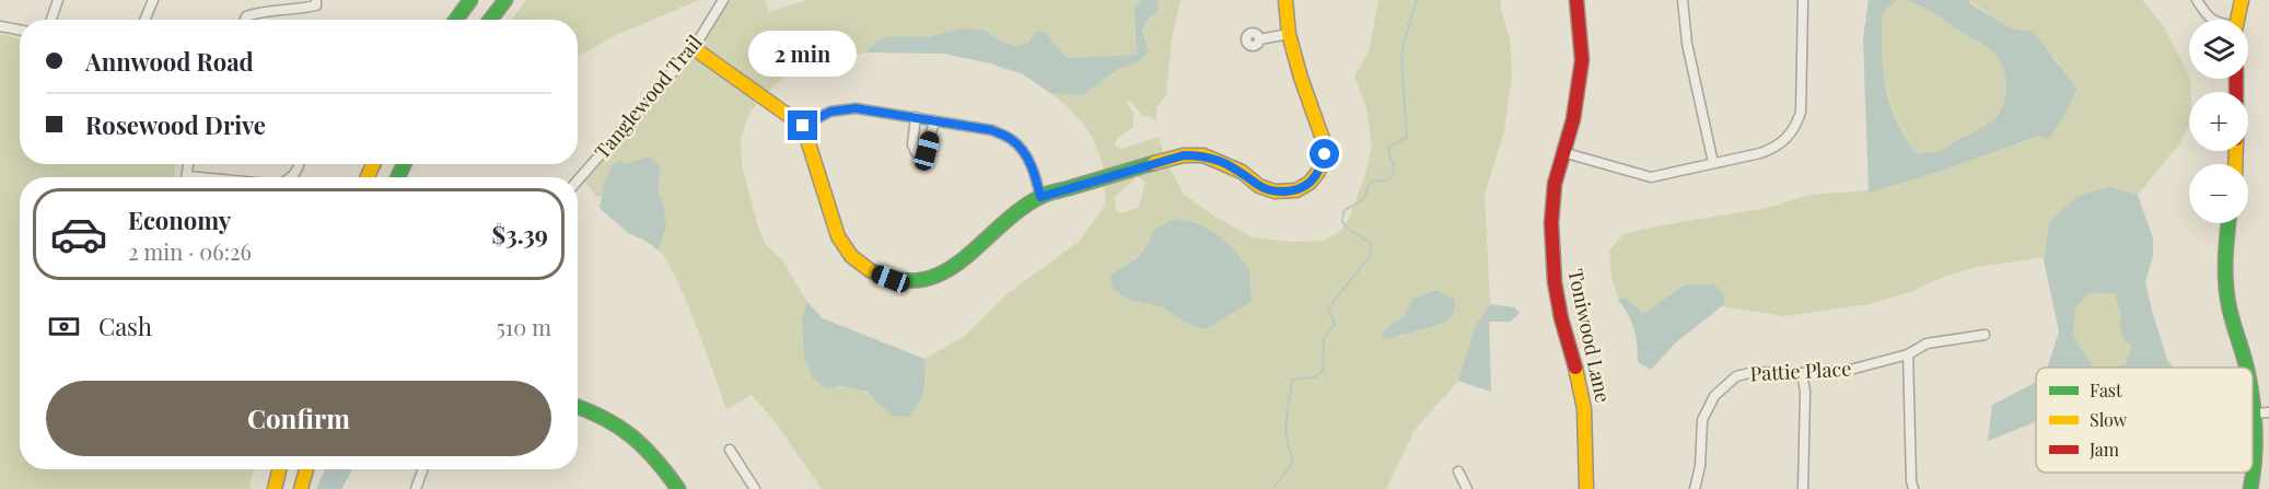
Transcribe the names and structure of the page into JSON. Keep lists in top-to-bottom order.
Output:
{
  "streets": {
    "street": ["Tanglewood Trail", "Toniwood Lane", "Pattie Place"]
  },
  "legend": ["Fast", "Slow", "Jam"],
  "page": {
    "map_buttons": ["+", "−"],
    "banner": ["Annwood Road", "Rosewood Drive"],
    "bubble": "2 min",
    "list": [
      {
        "name": "Economy",
        "note": "2 min · 06:26",
        "value": "$3.39"
      }
    ],
    "pay": ["Cash", "510 m"],
    "buttons": "Confirm"
  }
}
